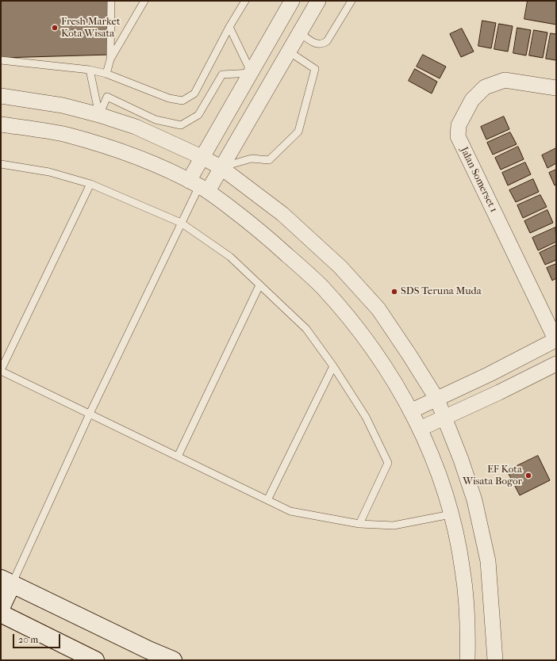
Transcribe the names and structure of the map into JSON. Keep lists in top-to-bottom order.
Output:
{
  "streets": {
    "street": ["Jalan Somerset 1"]
  },
  "places": ["Fresh Market Kota Wisata", "SDS Teruna Muda", "EF Kota Wisata Bogor"],
  "scale_bar": "20 m"
}
